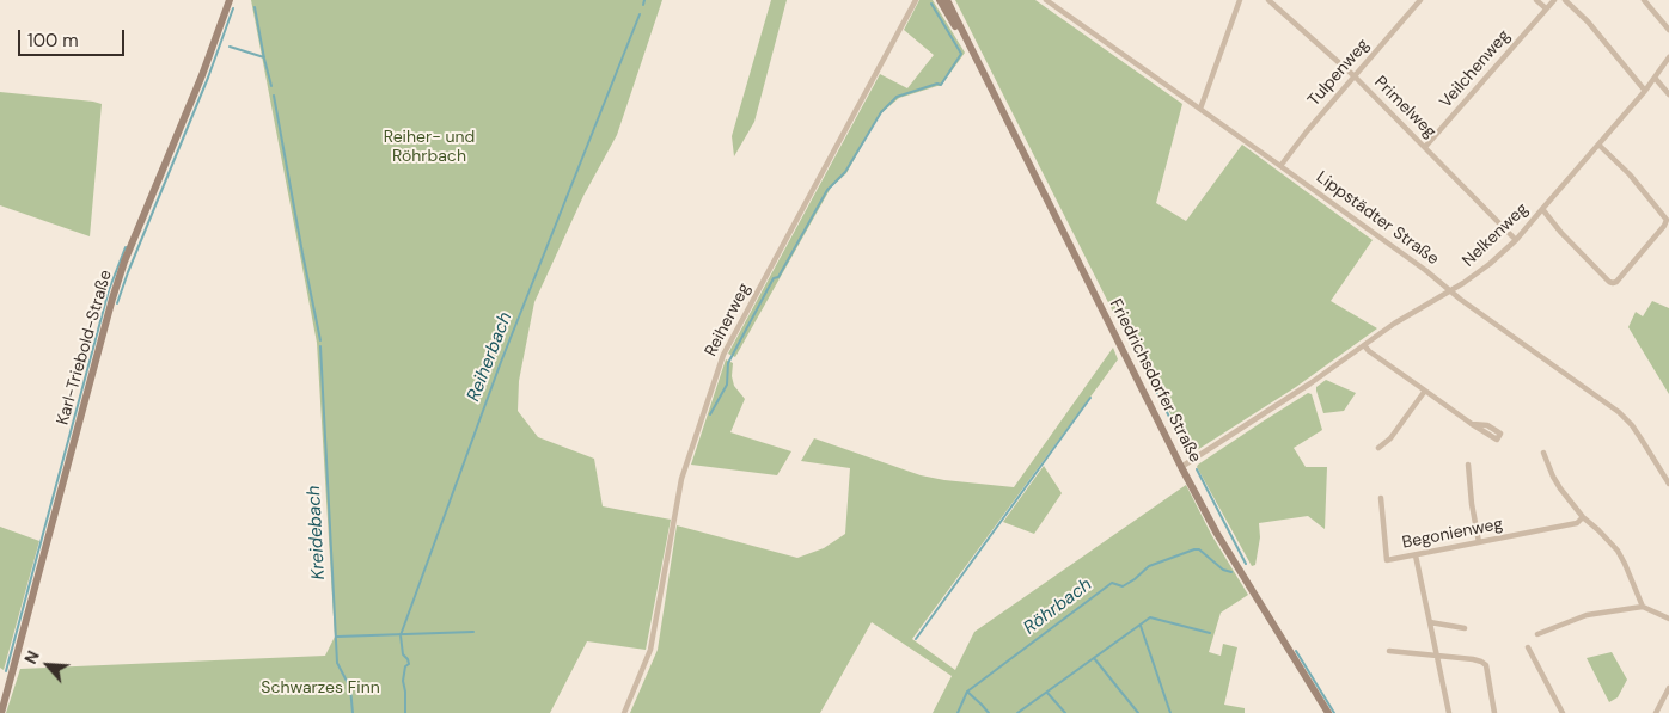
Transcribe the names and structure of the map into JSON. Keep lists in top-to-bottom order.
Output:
{
  "streets": {
    "main road": ["Karl-Triebold-Straße", "Friedrichsdorfer Straße"],
    "street": [
      "Veilchenweg",
      "Tulpenweg",
      "Primelweg",
      "Lippstädter Straße",
      "Nelkenweg",
      "Reiherweg",
      "Begonienweg"
    ]
  },
  "crossings": [
    ["Veilchenweg", "Primelweg"],
    ["Tulpenweg", "Primelweg"],
    ["Tulpenweg", "Lippstädter Straße"],
    ["Primelweg", "Nelkenweg"],
    ["Lippstädter Straße", "Nelkenweg"],
    ["Nelkenweg", "Friedrichsdorfer Straße"]
  ],
  "water": ["Reiherbach", "Kreidebach", "Röhrbach"],
  "parks": ["Reiher- und Röhrbach", "Schwarzes Finn"],
  "scale_bar": "100 m",
  "north": "top left"
}
